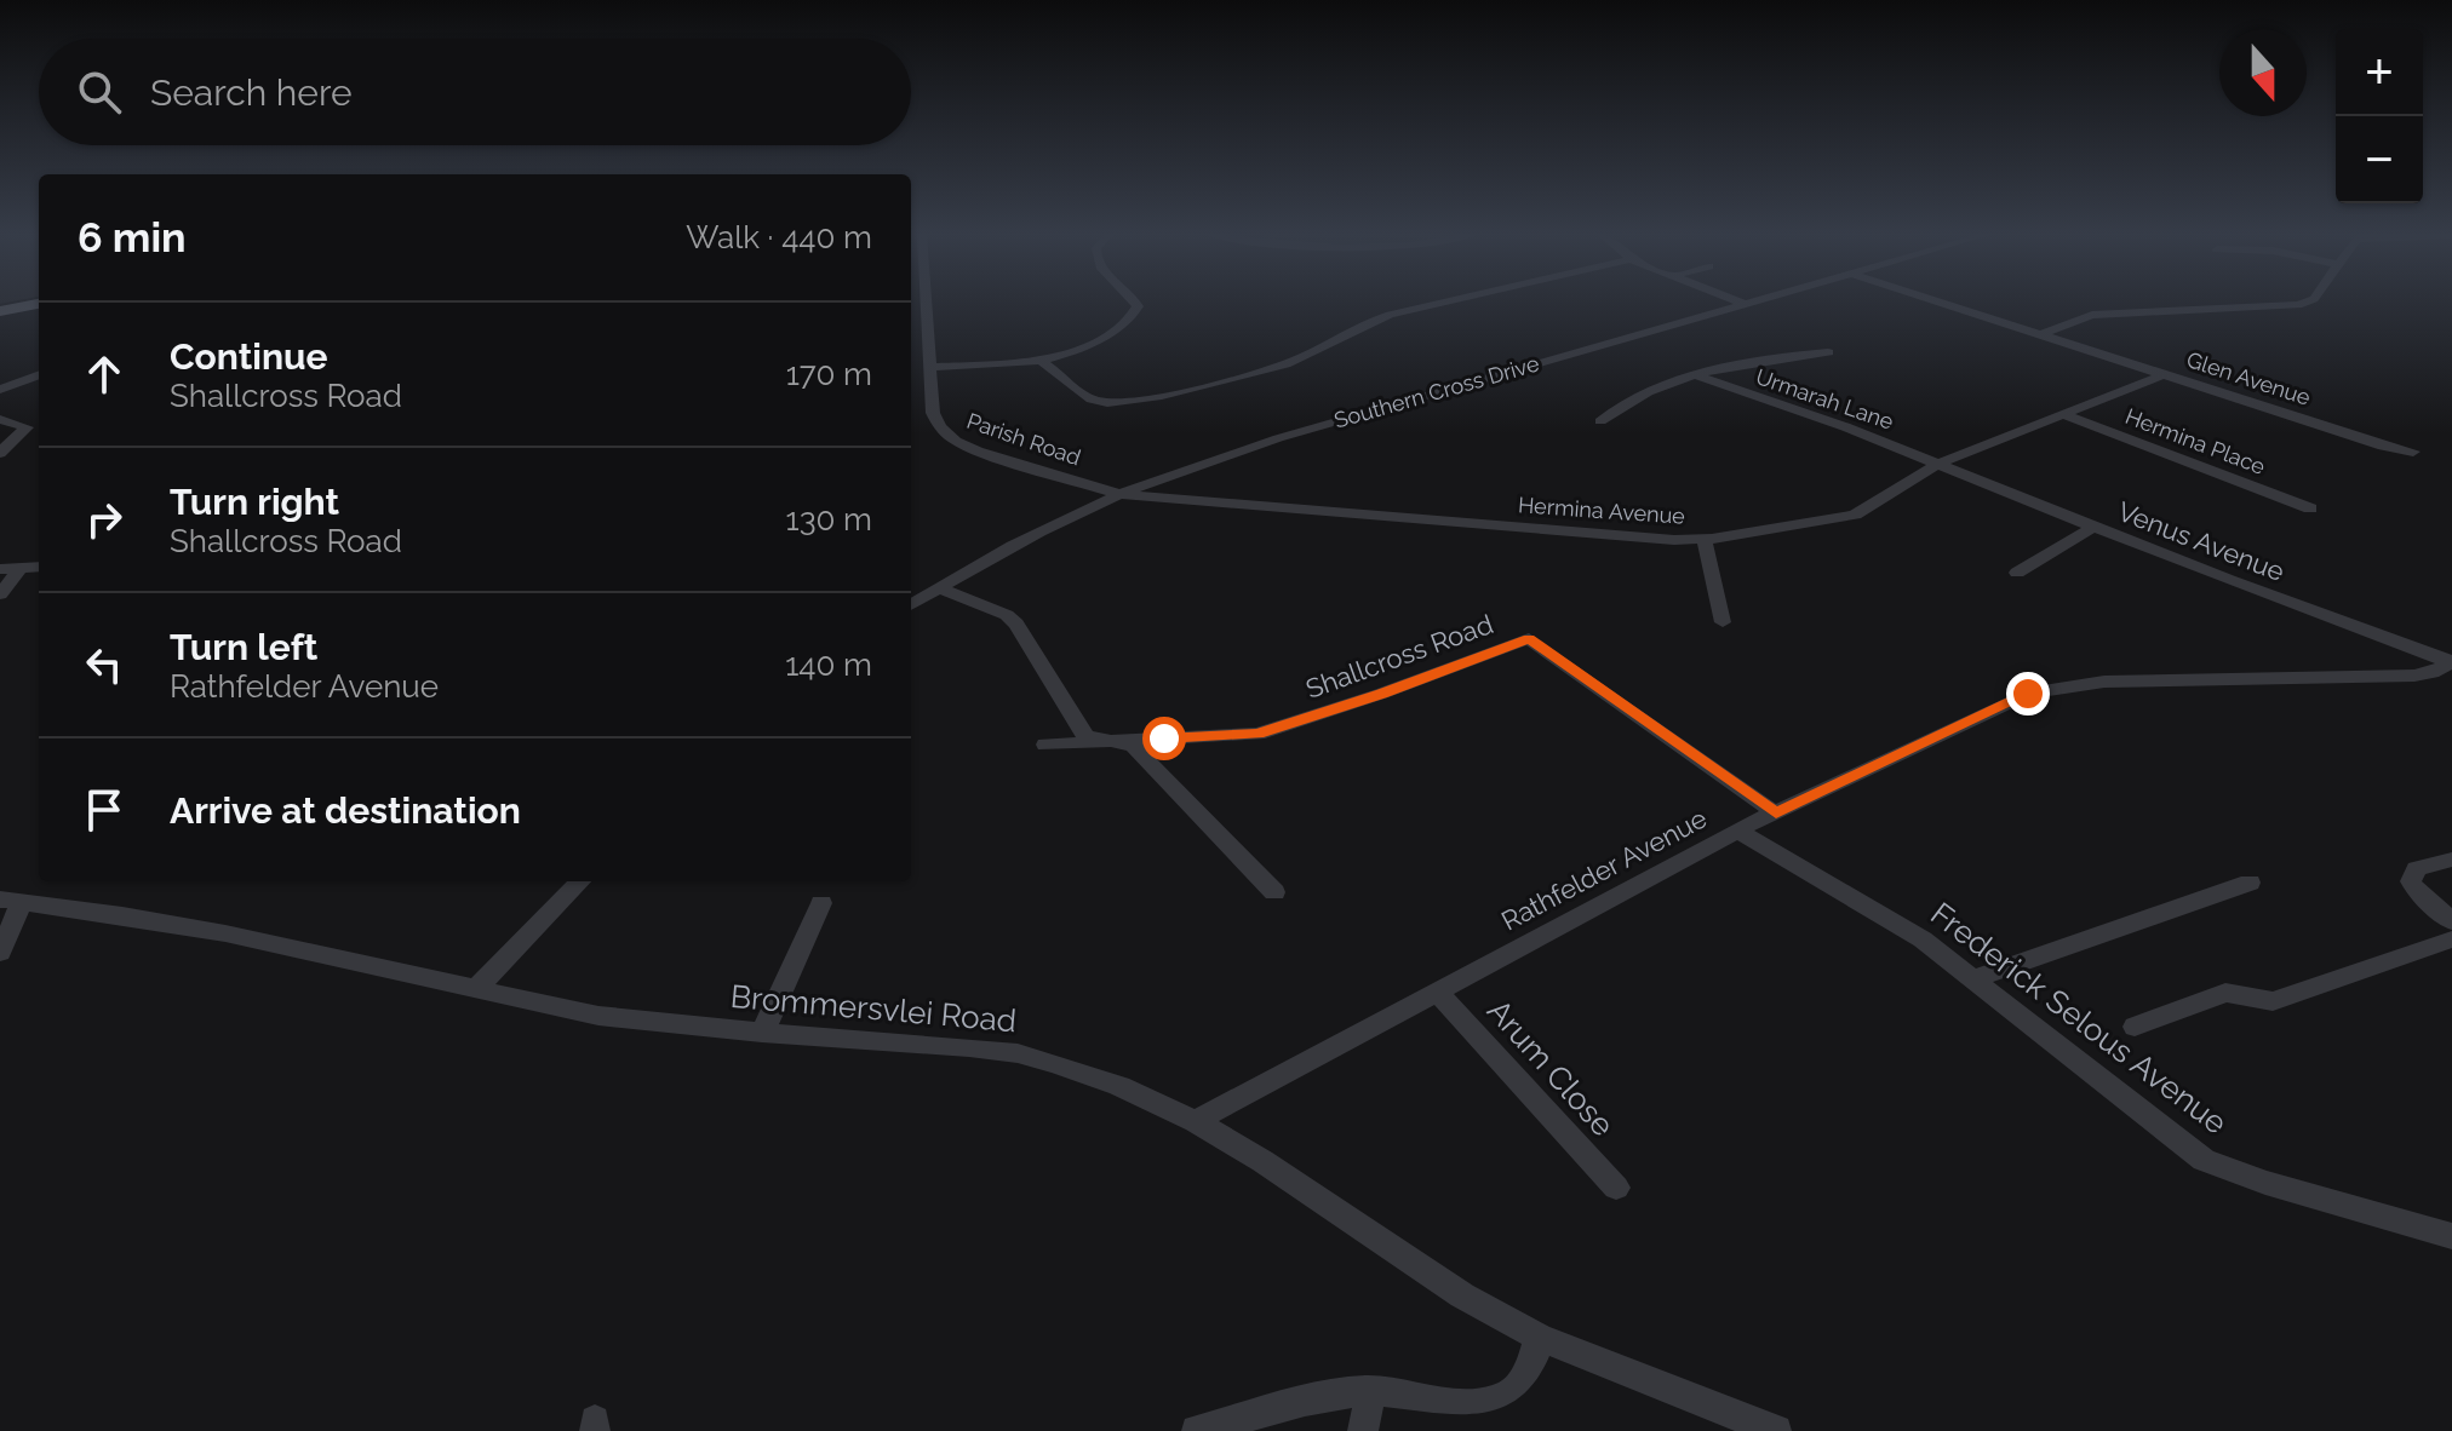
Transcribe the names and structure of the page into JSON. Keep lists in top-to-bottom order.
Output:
{
  "streets": {
    "street": [
      "Glen Avenue",
      "Southern Cross Drive",
      "Urmarah Lane",
      "Parish Road",
      "Hermina Place",
      "Hermina Avenue",
      "Venus Avenue",
      "Shallcross Road",
      "Rathfelder Avenue",
      "Brommersvlei Road",
      "Frederick Selous Avenue",
      "Arum Close"
    ]
  },
  "crossings": [
    ["Glen Avenue", "Hermina Avenue"],
    ["Southern Cross Drive", "Parish Road"],
    ["Southern Cross Drive", "Hermina Avenue"],
    ["Urmarah Lane", "Hermina Avenue"],
    ["Urmarah Lane", "Venus Avenue"],
    ["Parish Road", "Hermina Avenue"],
    ["Hermina Place", "Hermina Avenue"],
    ["Hermina Avenue", "Venus Avenue"],
    ["Venus Avenue", "Rathfelder Avenue"],
    ["Shallcross Road", "Rathfelder Avenue"],
    ["Rathfelder Avenue", "Brommersvlei Road"],
    ["Rathfelder Avenue", "Frederick Selous Avenue"],
    ["Rathfelder Avenue", "Arum Close"]
  ],
  "north": "bottom",
  "page": {
    "map_buttons": ["+", "−"],
    "search": "Search here",
    "heading": ["6 min", "Walk · 440 m"],
    "list": [
      ["Continue", "Shallcross Road", "170 m"],
      ["Turn right", "Shallcross Road", "130 m"],
      ["Turn left", "Rathfelder Avenue", "140 m"],
      "Arrive at destination"
    ]
  }
}
